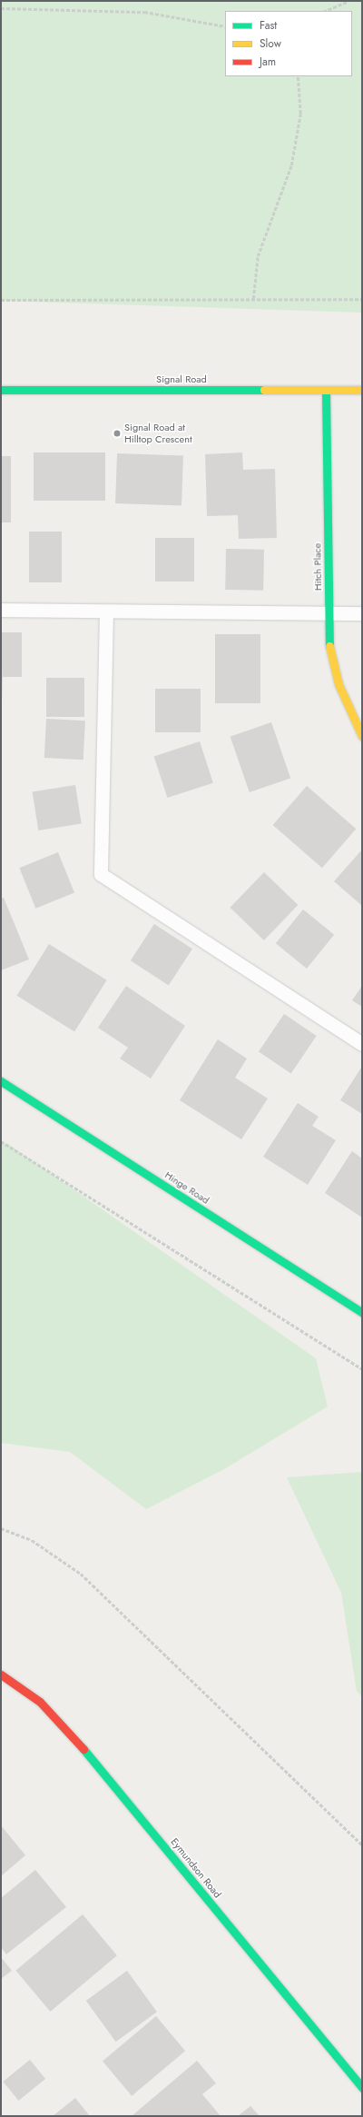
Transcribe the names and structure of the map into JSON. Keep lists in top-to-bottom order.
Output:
{
  "streets": {
    "street": [
      "Signal Road",
      "Hitch Place",
      "Hinge Road",
      "Eymundson Road"
    ]
  },
  "crossings": [
    ["Signal Road", "Hitch Place"]
  ],
  "places": ["Signal Road at Hilltop Crescent"],
  "legend": ["Fast", "Slow", "Jam"]
}
